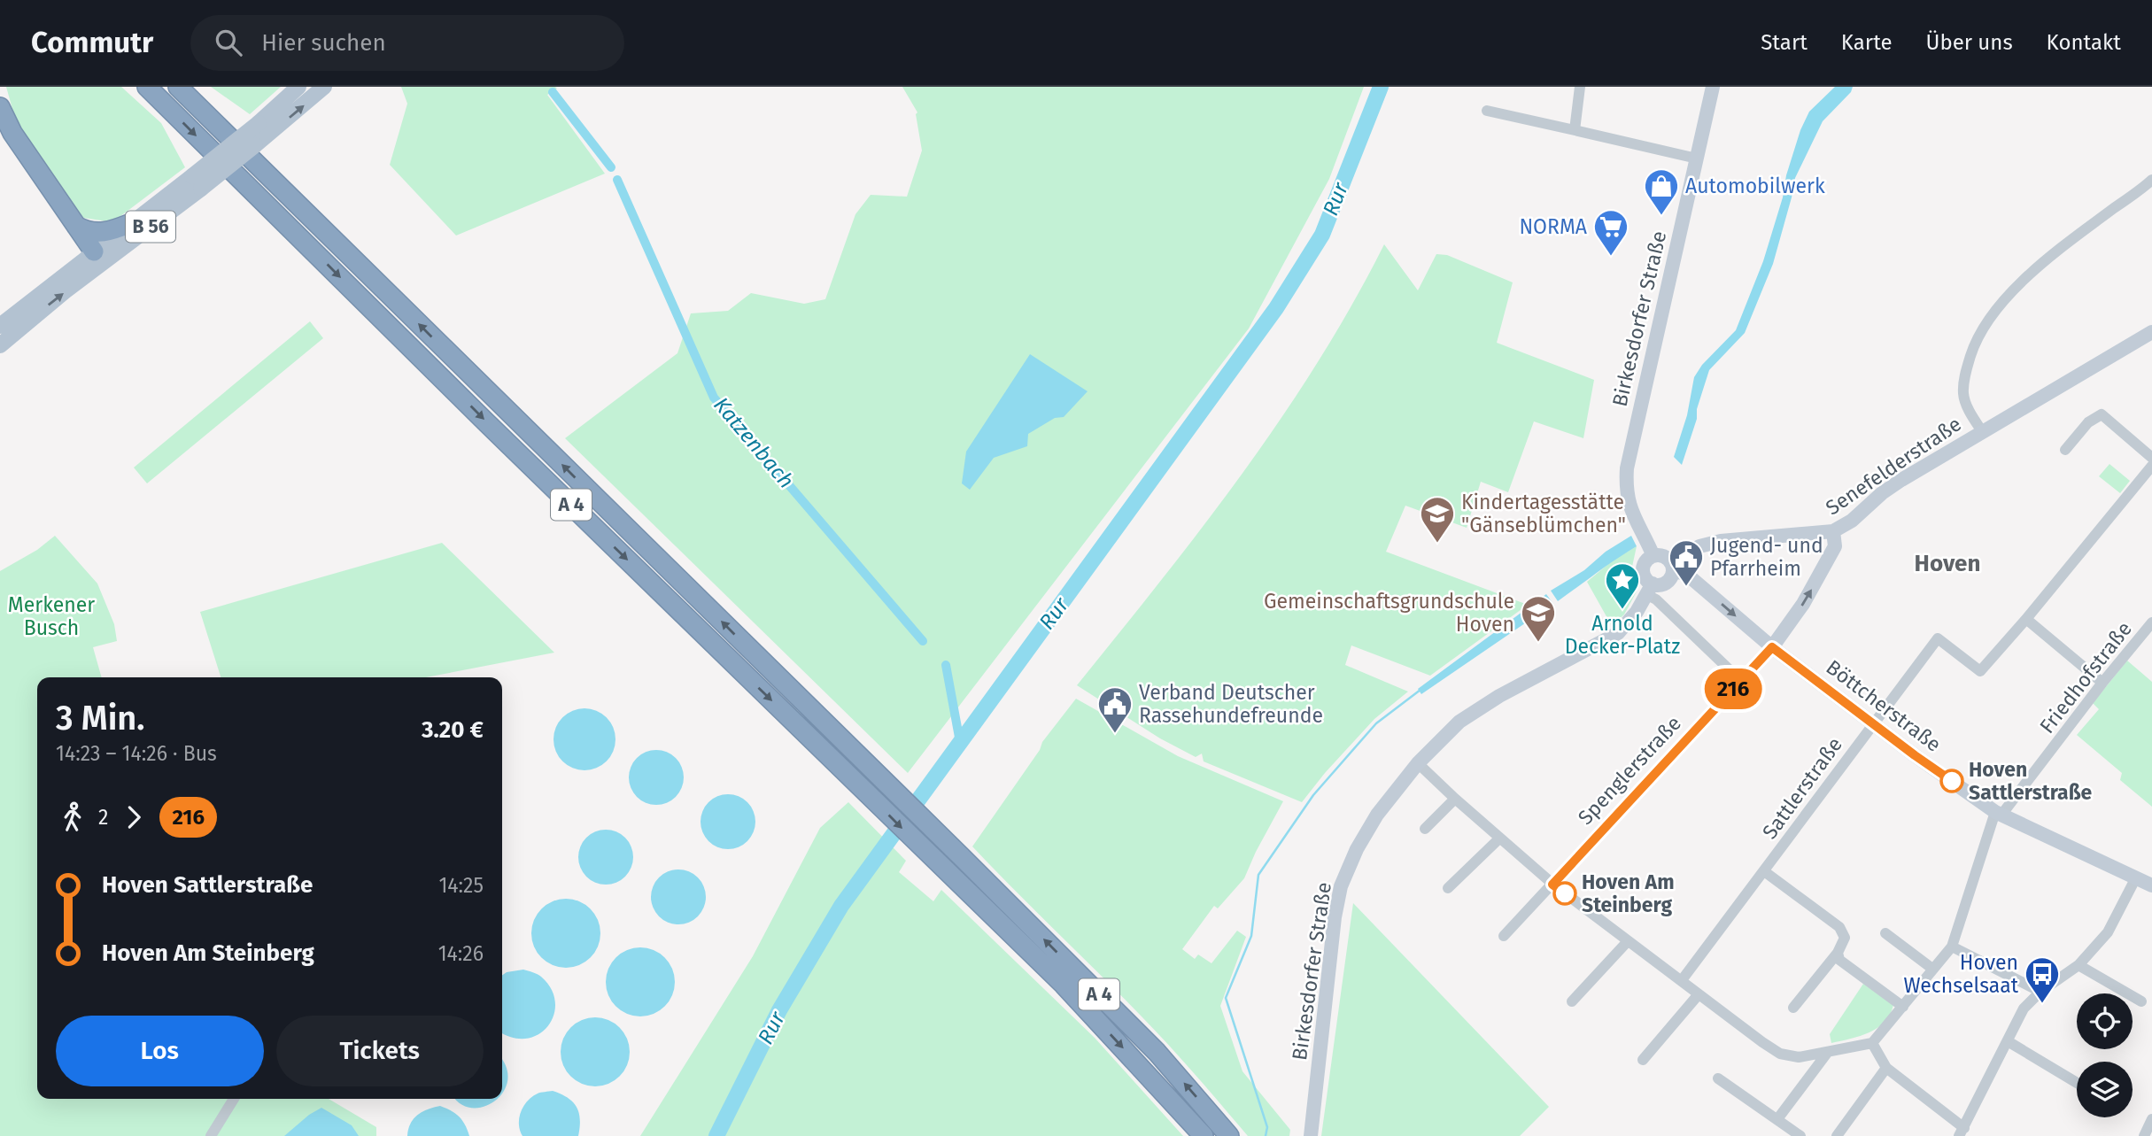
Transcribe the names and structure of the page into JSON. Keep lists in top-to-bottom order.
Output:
{
  "streets": {
    "highway": ["A 4"],
    "main road": [
      "B 56",
      "Birkesdorfer Straße",
      "Senefelderstraße",
      "Böttcherstraße",
      "Spenglerstraße"
    ],
    "street": ["Friedhofstraße", "Sattlerstraße"]
  },
  "crossings": [
    ["Birkesdorfer Straße", "Senefelderstraße"],
    ["Birkesdorfer Straße", "Böttcherstraße"],
    ["Senefelderstraße", "Böttcherstraße"],
    ["Senefelderstraße", "Spenglerstraße"],
    ["Friedhofstraße", "Böttcherstraße"],
    ["Böttcherstraße", "Spenglerstraße"],
    ["Böttcherstraße", "Sattlerstraße"]
  ],
  "districts": ["Hoven"],
  "water": ["Rur", "Katzenbach"],
  "parks": ["Merkener Busch"],
  "places": {
    "shop": ["Automobilwerk"],
    "supermarket": ["NORMA"],
    "school or university": ["Kindertagesstätte \"Gänseblümchen\"", "Gemeinschaftsgrundschule Hoven"],
    "public building": ["Jugend- und Pfarrheim", "Verband Deutscher Rassehundefreunde"],
    "place": ["Arnold Decker-Platz"],
    "other": ["Hoven Sattlerstraße", "Hoven Am Steinberg"],
    "bus stop": ["Hoven Wechselsaat"]
  },
  "lines": ["bus line 216"],
  "page": {
    "header": "Commutr",
    "search": "Hier suchen",
    "nav": [
      "Start",
      "Karte",
      "Über uns",
      "Kontakt"
    ],
    "on_map": "216",
    "heading": ["3 Min.", "14:23 – 14:26 · Bus", "3.20 €"],
    "legs": ["2", "216"],
    "list": [
      {
        "name": "Hoven Sattlerstraße",
        "value": "14:25"
      },
      {
        "name": "Hoven Am Steinberg",
        "value": "14:26"
      }
    ],
    "buttons": ["Los", "Tickets"]
  }
}
